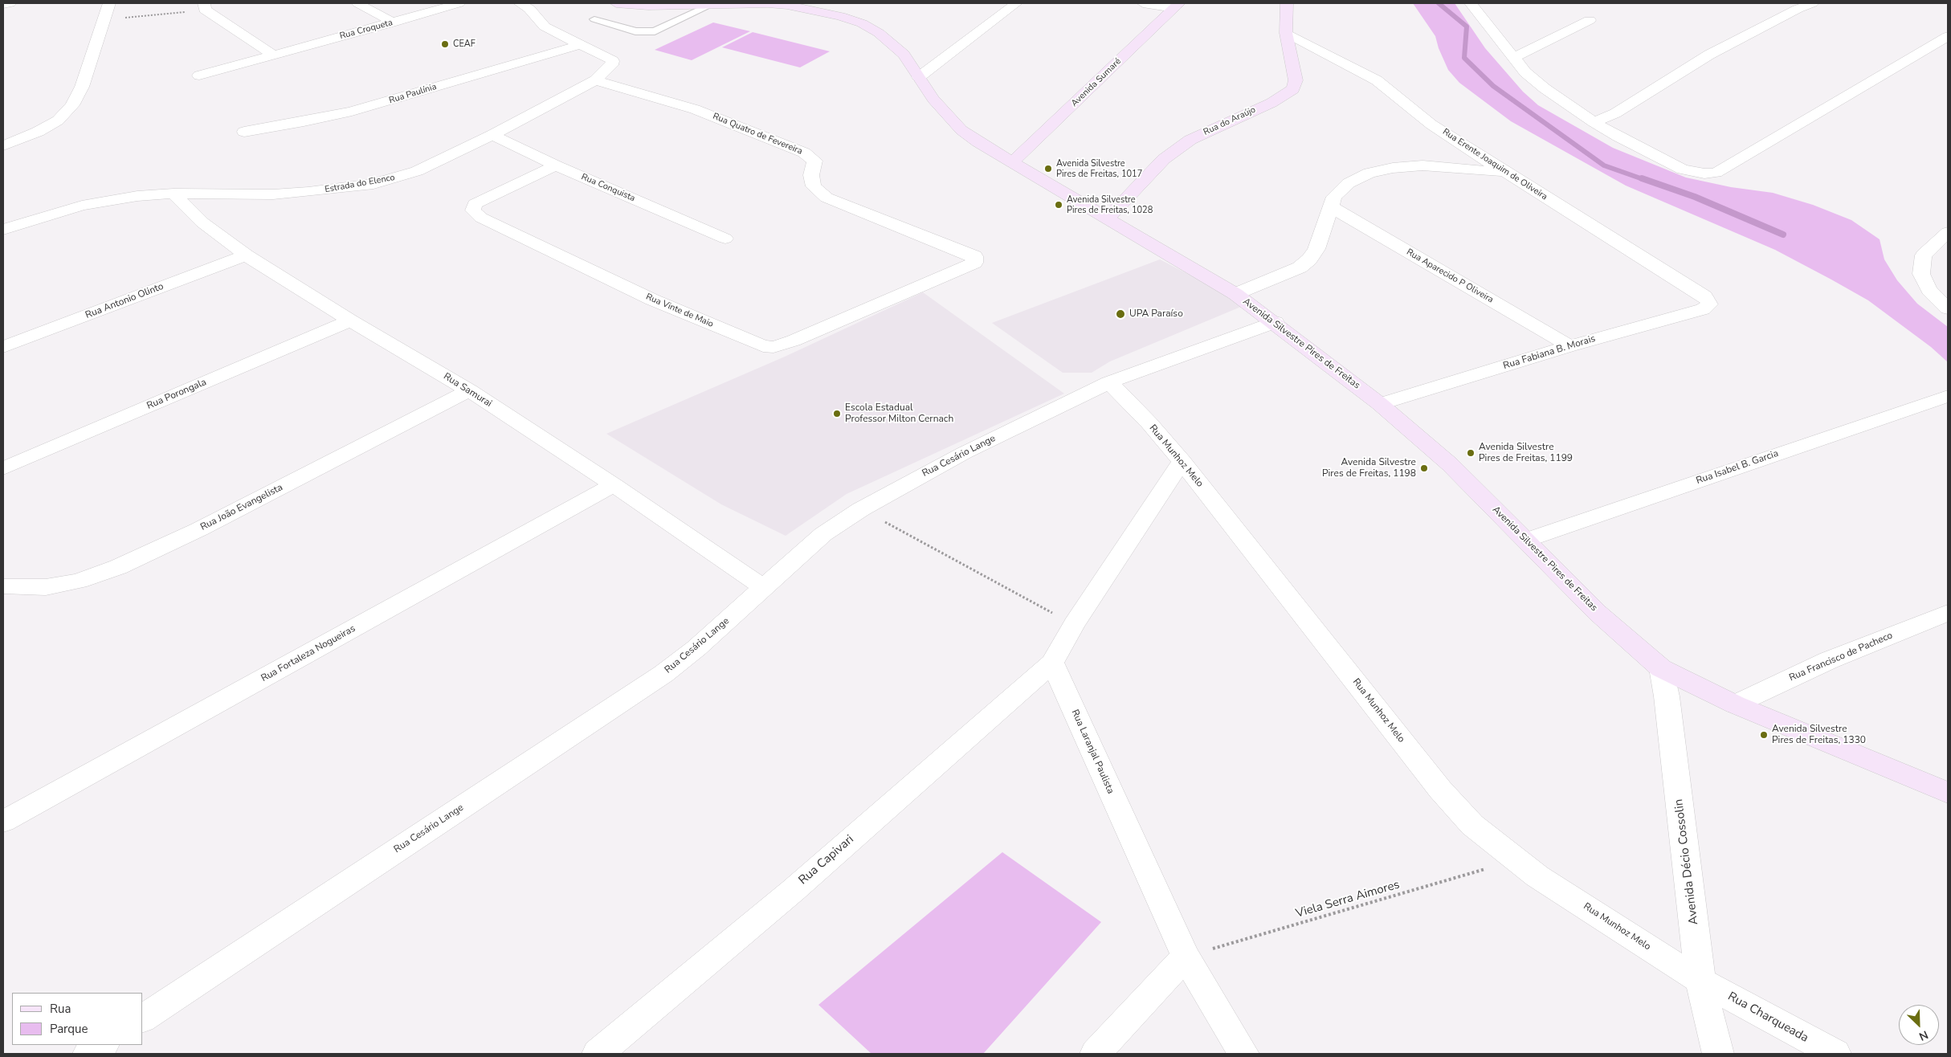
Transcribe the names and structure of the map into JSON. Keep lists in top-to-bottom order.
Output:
{
  "streets": {
    "main road": ["Avenida Sumaré", "Rua do Araújo", "Avenida Silvestre Pires de Freitas"],
    "street": [
      "Rua Croqueta",
      "Rua Paulínia",
      "Rua Quatro de Fevereira",
      "Rua Erente Joaquim de Oliveira",
      "Estrada do Elenco",
      "Rua Conquista",
      "Rua Aparecido P Oliveira",
      "Rua Antonio Olinto",
      "Rua Vinte de Maio",
      "Rua Fabiana B. Morais",
      "Rua Samurai",
      "Rua Porongala",
      "Rua Cesário Lange",
      "Rua Munhoz Melo",
      "Rua Isabel B. Garcia",
      "Rua João Evangelista",
      "Rua Fortaleza Nogueiras",
      "Rua Francisco de Pacheco",
      "Rua Laranjal Paulista",
      "Rua Capivari",
      "Avenida Décio Cossolin",
      "Rua Charqueada"
    ],
    "path": ["Viela Serra Aimores"]
  },
  "crossings": [
    ["Avenida Sumaré", "Avenida Silvestre Pires de Freitas"],
    ["Rua Paulínia", "Estrada do Elenco"],
    ["Rua do Araújo", "Rua Erente Joaquim de Oliveira"],
    ["Rua do Araújo", "Avenida Silvestre Pires de Freitas"],
    ["Rua Quatro de Fevereira", "Estrada do Elenco"],
    ["Rua Quatro de Fevereira", "Rua Vinte de Maio"],
    ["Rua Erente Joaquim de Oliveira", "Rua Fabiana B. Morais"],
    ["Estrada do Elenco", "Rua Conquista"],
    ["Estrada do Elenco", "Rua Samurai"],
    ["Rua Conquista", "Rua Vinte de Maio"],
    ["Rua Aparecido P Oliveira", "Rua Fabiana B. Morais"],
    ["Rua Antonio Olinto", "Rua Samurai"],
    ["Avenida Silvestre Pires de Freitas", "Rua Fabiana B. Morais"],
    ["Avenida Silvestre Pires de Freitas", "Rua Cesário Lange"],
    ["Avenida Silvestre Pires de Freitas", "Rua Isabel B. Garcia"],
    ["Avenida Silvestre Pires de Freitas", "Rua Francisco de Pacheco"],
    ["Avenida Silvestre Pires de Freitas", "Avenida Décio Cossolin"],
    ["Rua Samurai", "Rua Porongala"],
    ["Rua Samurai", "Rua Cesário Lange"],
    ["Rua Samurai", "Rua João Evangelista"],
    ["Rua Samurai", "Rua Fortaleza Nogueiras"],
    ["Rua Cesário Lange", "Rua Munhoz Melo"],
    ["Rua Munhoz Melo", "Avenida Décio Cossolin"],
    ["Rua Munhoz Melo", "Viela Serra Aimores"],
    ["Rua Munhoz Melo", "Rua Charqueada"],
    ["Rua Laranjal Paulista", "Rua Capivari"],
    ["Rua Laranjal Paulista", "Viela Serra Aimores"],
    ["Avenida Décio Cossolin", "Rua Charqueada"]
  ],
  "places": [
    "CEAF",
    "Avenida Silvestre Pires de Freitas, 1017",
    "Avenida Silvestre Pires de Freitas, 1028",
    "UPA Paraíso",
    "Escola Estadual Professor Milton Cernach",
    "Avenida Silvestre Pires de Freitas, 1199",
    "Avenida Silvestre Pires de Freitas, 1198",
    "Avenida Silvestre Pires de Freitas, 1330"
  ],
  "legend": ["Rua", "Parque"],
  "north": "bottom right"
}
